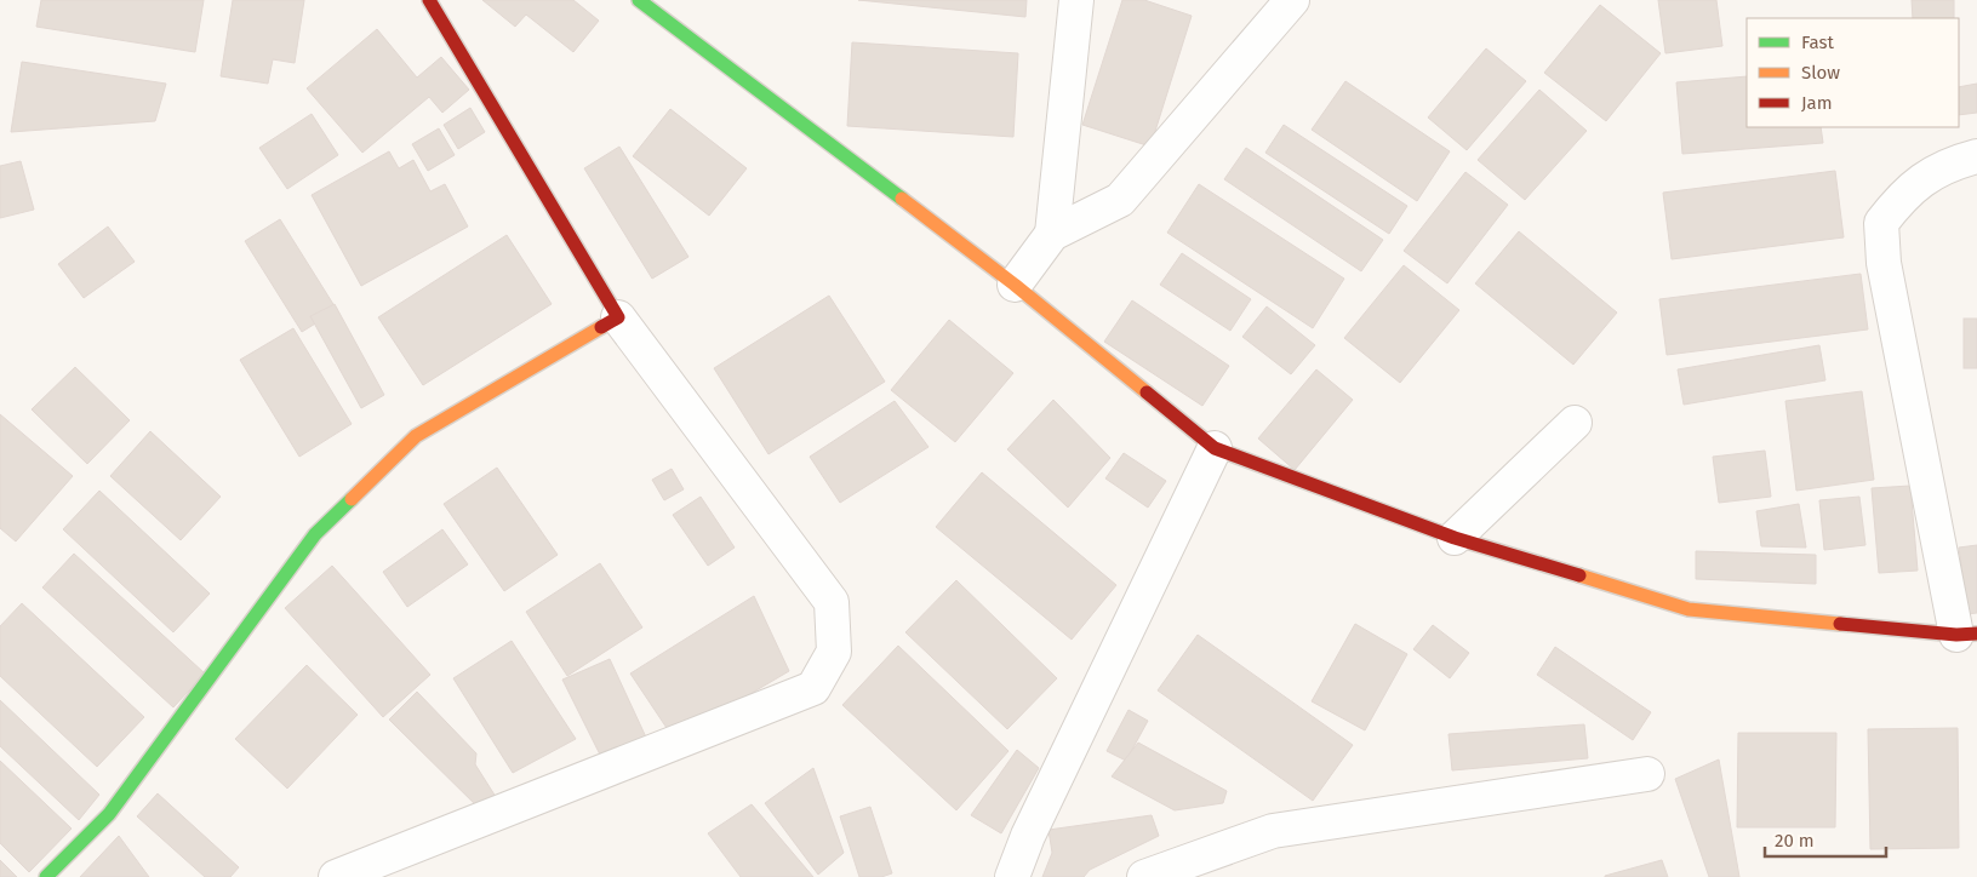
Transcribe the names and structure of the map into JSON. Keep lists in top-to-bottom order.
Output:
{
  "legend": ["Fast", "Slow", "Jam"],
  "scale_bar": "20 m"
}
